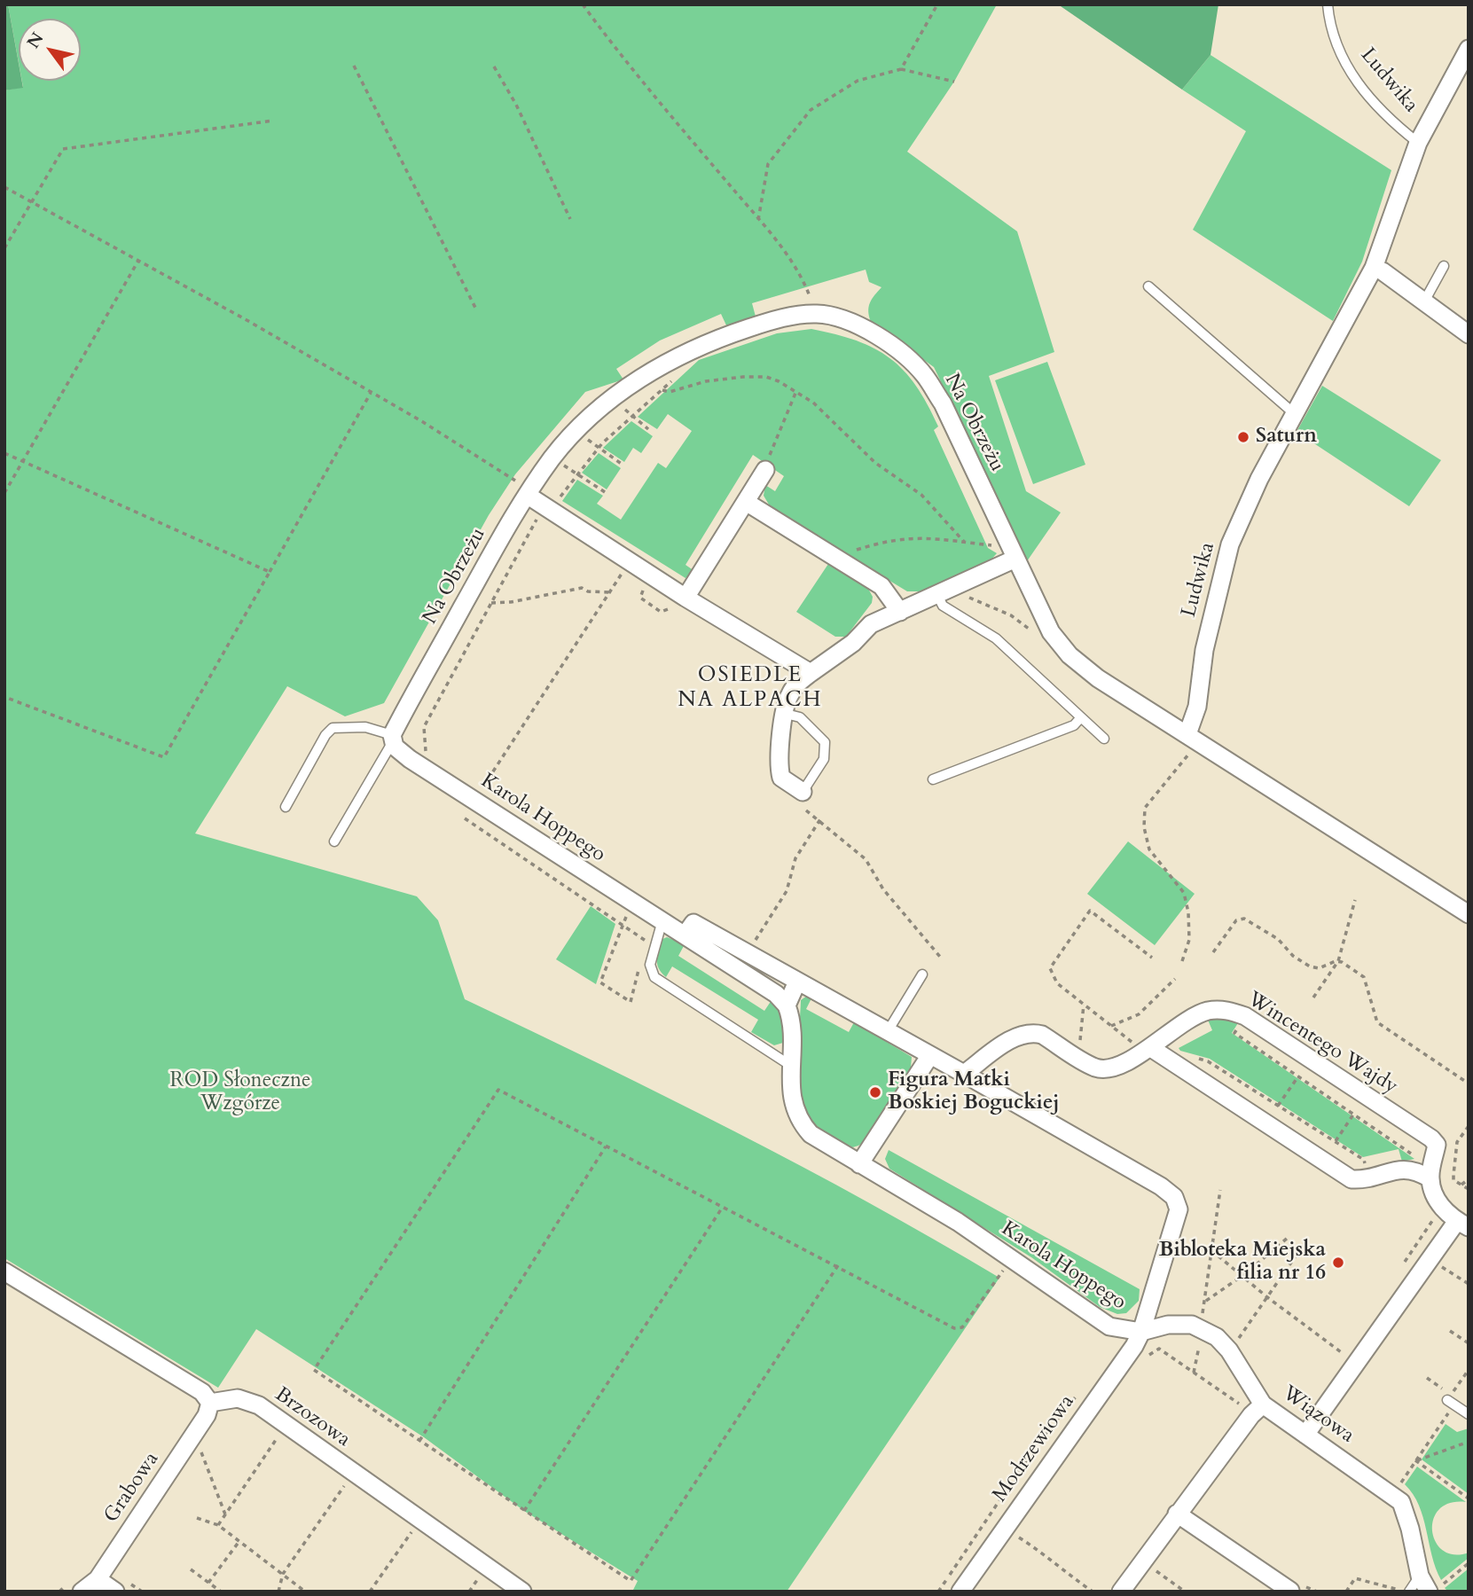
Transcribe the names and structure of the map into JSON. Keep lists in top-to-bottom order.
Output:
{
  "streets": {
    "street": [
      "Ludwika",
      "Na Obrzeżu",
      "Karola Hoppego",
      "Wincentego Wajdy",
      "Wiązowa",
      "Brzozowa",
      "Modrzewiowa",
      "Grabowa"
    ]
  },
  "crossings": [
    ["Ludwika", "Na Obrzeżu"],
    ["Na Obrzeżu", "Karola Hoppego"],
    ["Karola Hoppego", "Wincentego Wajdy"],
    ["Karola Hoppego", "Modrzewiowa"],
    ["Brzozowa", "Grabowa"]
  ],
  "districts": ["OSIEDLE NA ALPACH"],
  "parks": ["ROD Słoneczne Wzgórze"],
  "places": ["Saturn", "Figura Matki Boskiej Boguckiej", "Bibloteka Miejska filia nr 16"],
  "north": "top left"
}
